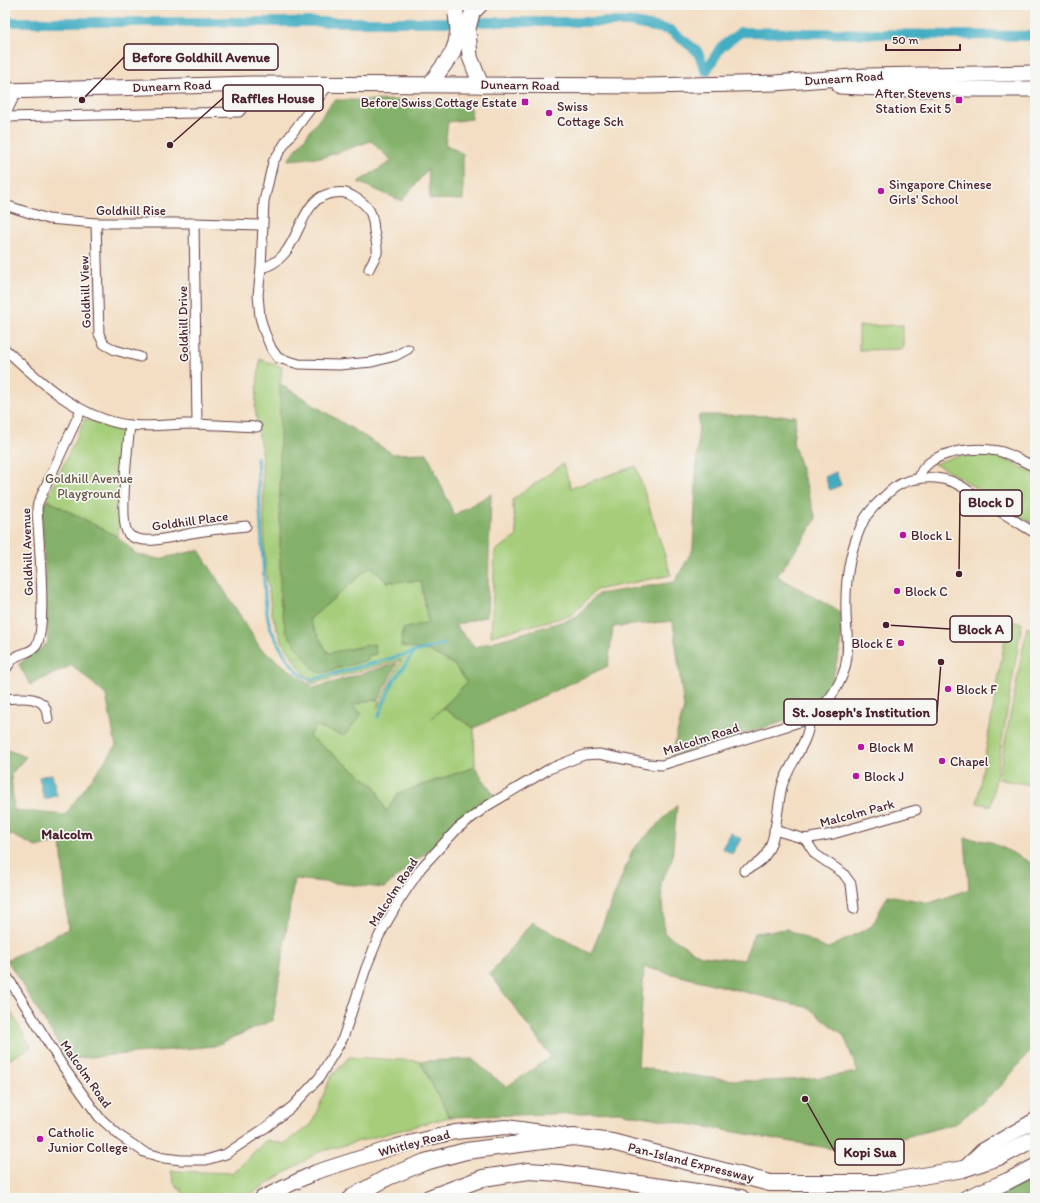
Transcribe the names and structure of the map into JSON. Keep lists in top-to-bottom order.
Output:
{
  "streets": {
    "highway": ["Dunearn Road", "Pan-Island Expressway"],
    "main road": ["Whitley Road"],
    "street": [
      "Goldhill Rise",
      "Goldhill View",
      "Goldhill Drive",
      "Goldhill Place",
      "Goldhill Avenue",
      "Malcolm Road",
      "Malcolm Park"
    ]
  },
  "crossings": [
    ["Goldhill Rise", "Goldhill View"],
    ["Goldhill Rise", "Goldhill Drive"],
    ["Whitley Road", "Pan-Island Expressway"]
  ],
  "districts": ["Malcolm"],
  "parks": ["Goldhill Avenue Playground"],
  "places": {
    "other": [
      "Before Goldhill Avenue",
      "Swiss Cottage Sch",
      "Raffles House",
      "Singapore Chinese Girls' School",
      "Block L",
      "Block D",
      "Block C",
      "Block A",
      "Block E",
      "St. Joseph's Institution",
      "Block F",
      "Block M",
      "Chapel",
      "Block J",
      "Kopi Sua",
      "Catholic Junior College"
    ],
    "transit": ["After Stevens Station Exit 5", "Before Swiss Cottage Estate"]
  },
  "scale_bar": "50 m"
}
